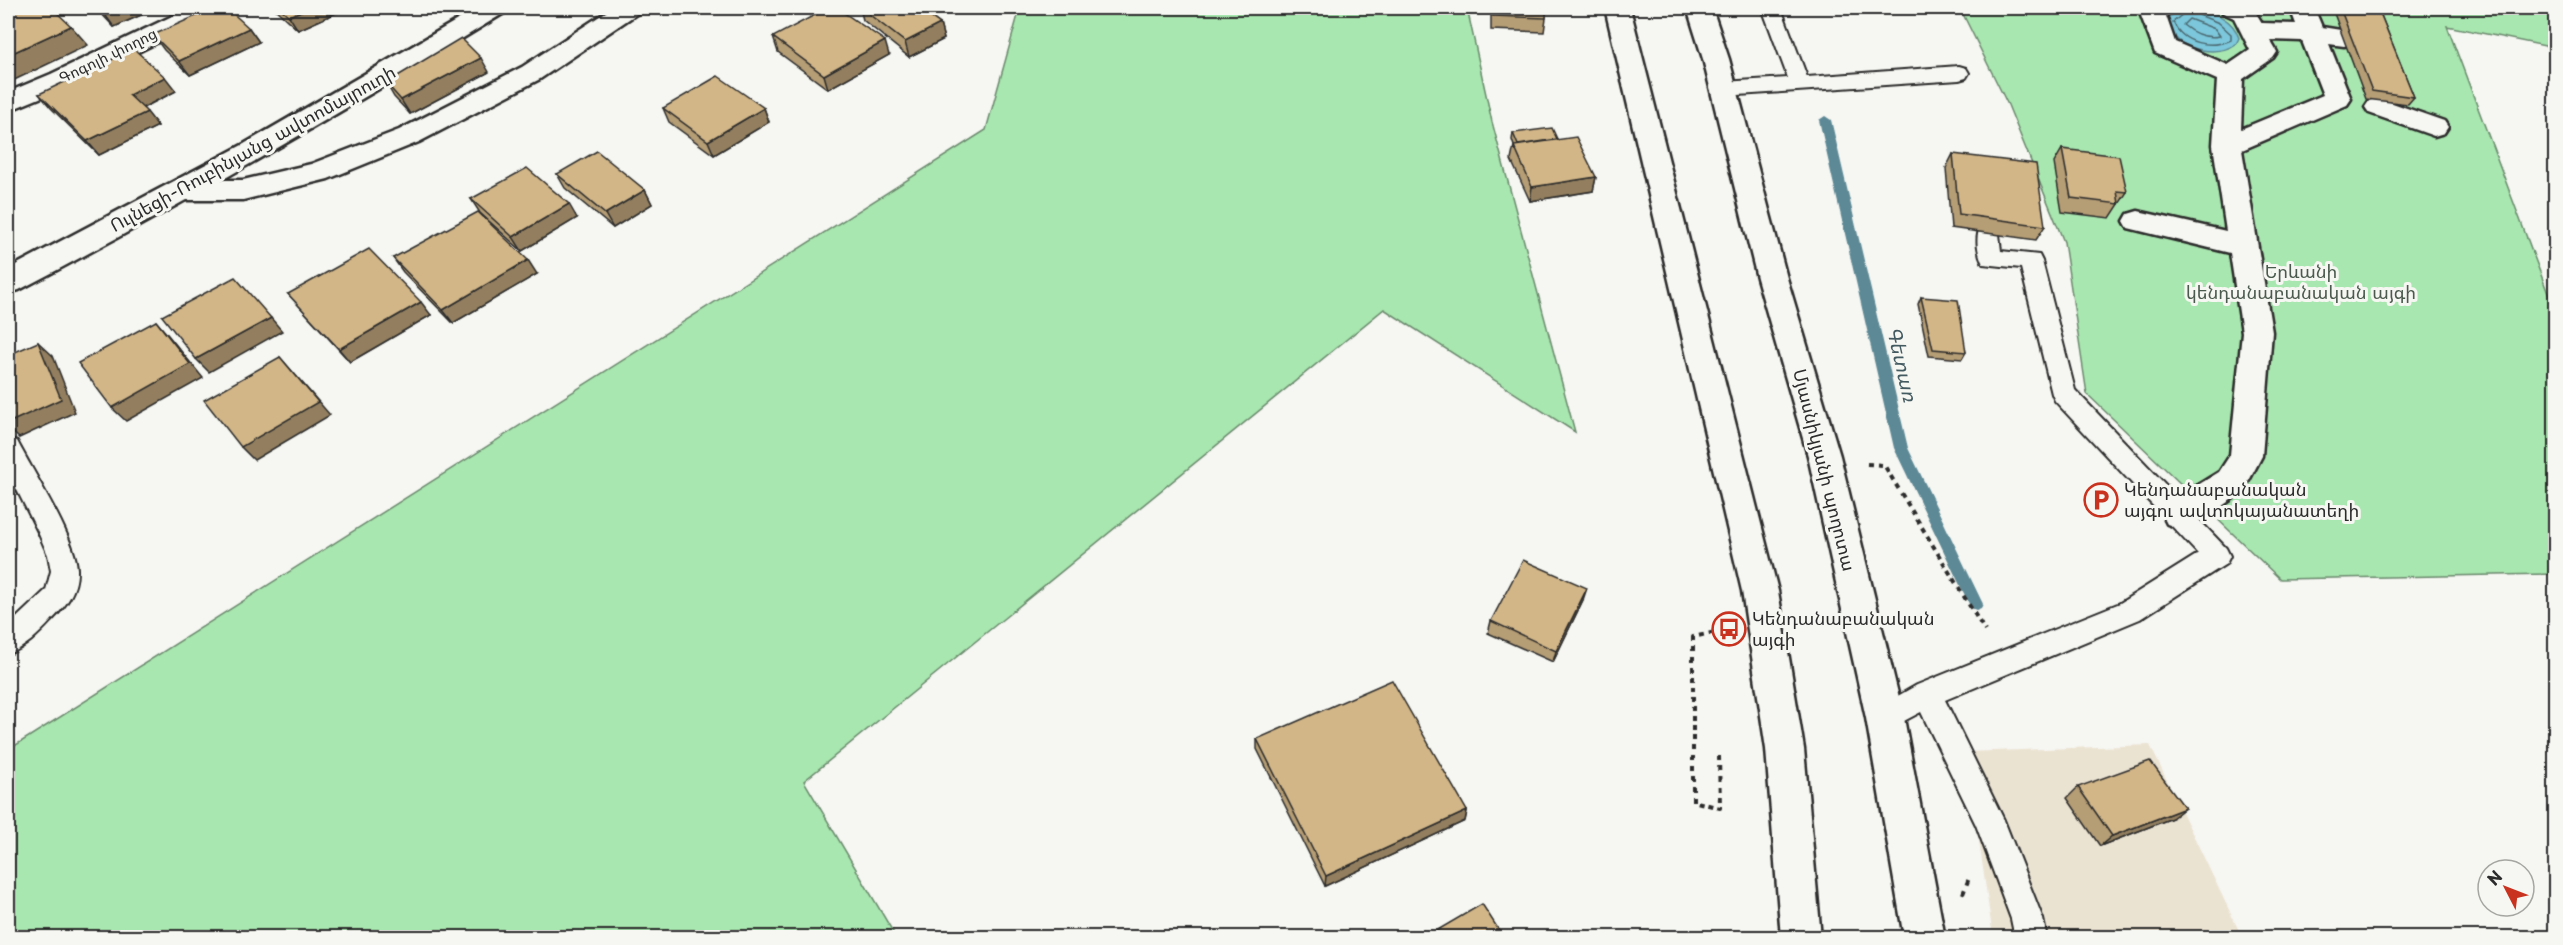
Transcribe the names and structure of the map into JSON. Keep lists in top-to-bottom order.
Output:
{
  "streets": {
    "main road": ["Գոգոլի փողոց", "Ուլնեցի-Ռուբինյանց ավտոմայրուղի", "Մյասնիկյանի պողոտա"]
  },
  "water": ["Գետառ"],
  "parks": ["Երևանի կենդանաբանական այգի"],
  "places": {
    "parking": ["Կենդանաբանական այգու ավտոկայանատեղի"],
    "bus stop": ["Կենդանաբանական այգի"]
  },
  "north": "top left"
}
